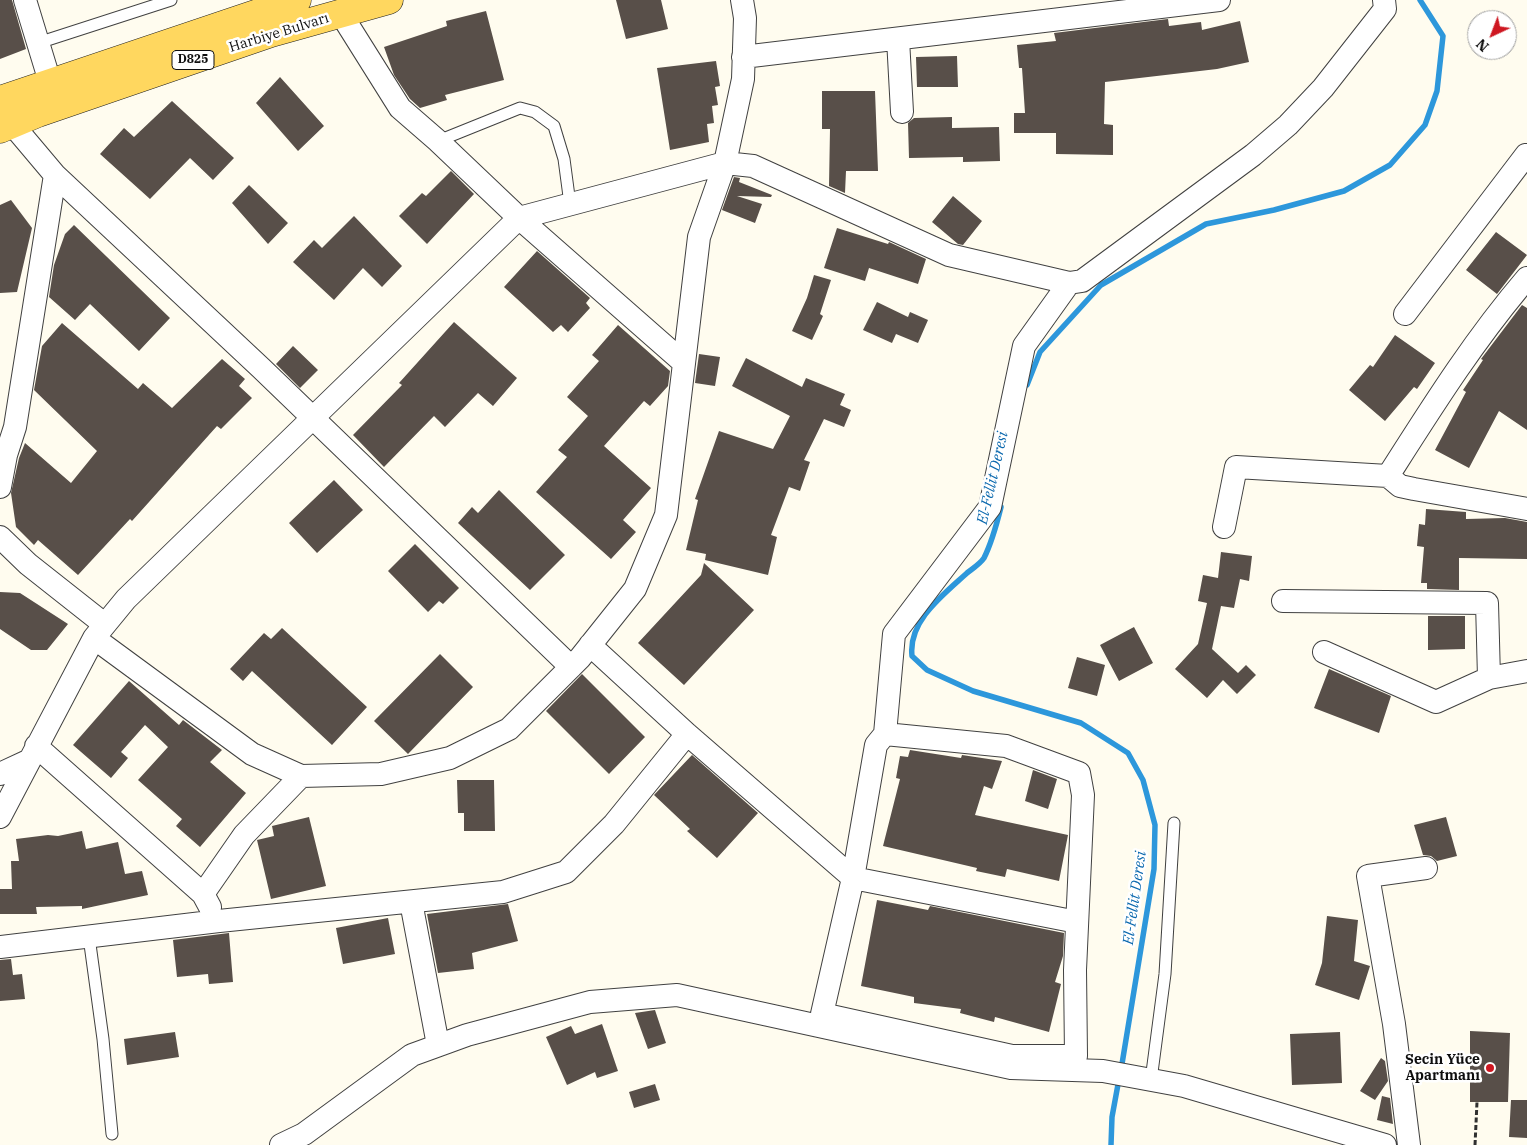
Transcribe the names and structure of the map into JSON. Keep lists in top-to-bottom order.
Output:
{
  "streets": {
    "main road": ["Harbiye Bulvarı", "D825"]
  },
  "water": ["El-Fellit Deresi"],
  "places": ["Secin Yüce Apartmanı"],
  "north": "bottom left"
}
